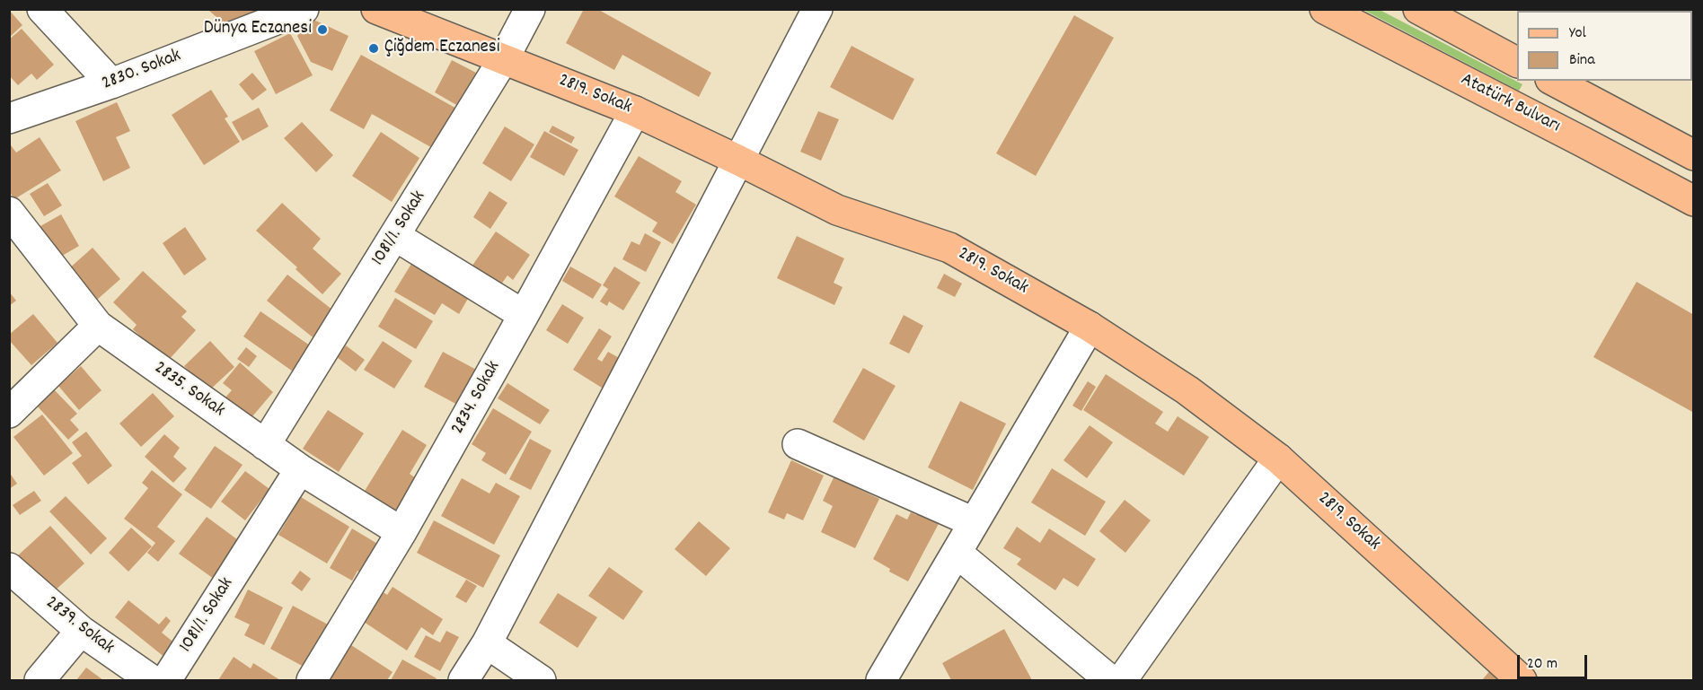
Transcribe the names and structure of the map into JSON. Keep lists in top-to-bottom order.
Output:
{
  "streets": {
    "main road": ["2819. Sokak", "Atatürk Bulvarı"],
    "street": [
      "2830. Sokak",
      "1081/1. Sokak",
      "2835. Sokak",
      "2834. Sokak",
      "2839. Sokak"
    ]
  },
  "crossings": [
    ["2819. Sokak", "1081/1. Sokak"],
    ["2819. Sokak", "2834. Sokak"],
    ["1081/1. Sokak", "2835. Sokak"],
    ["2835. Sokak", "2834. Sokak"]
  ],
  "places": ["Dünya Eczanesi", "Çiğdem Eczanesi"],
  "legend": ["Yol", "Bina"],
  "scale_bar": "20 m"
}
